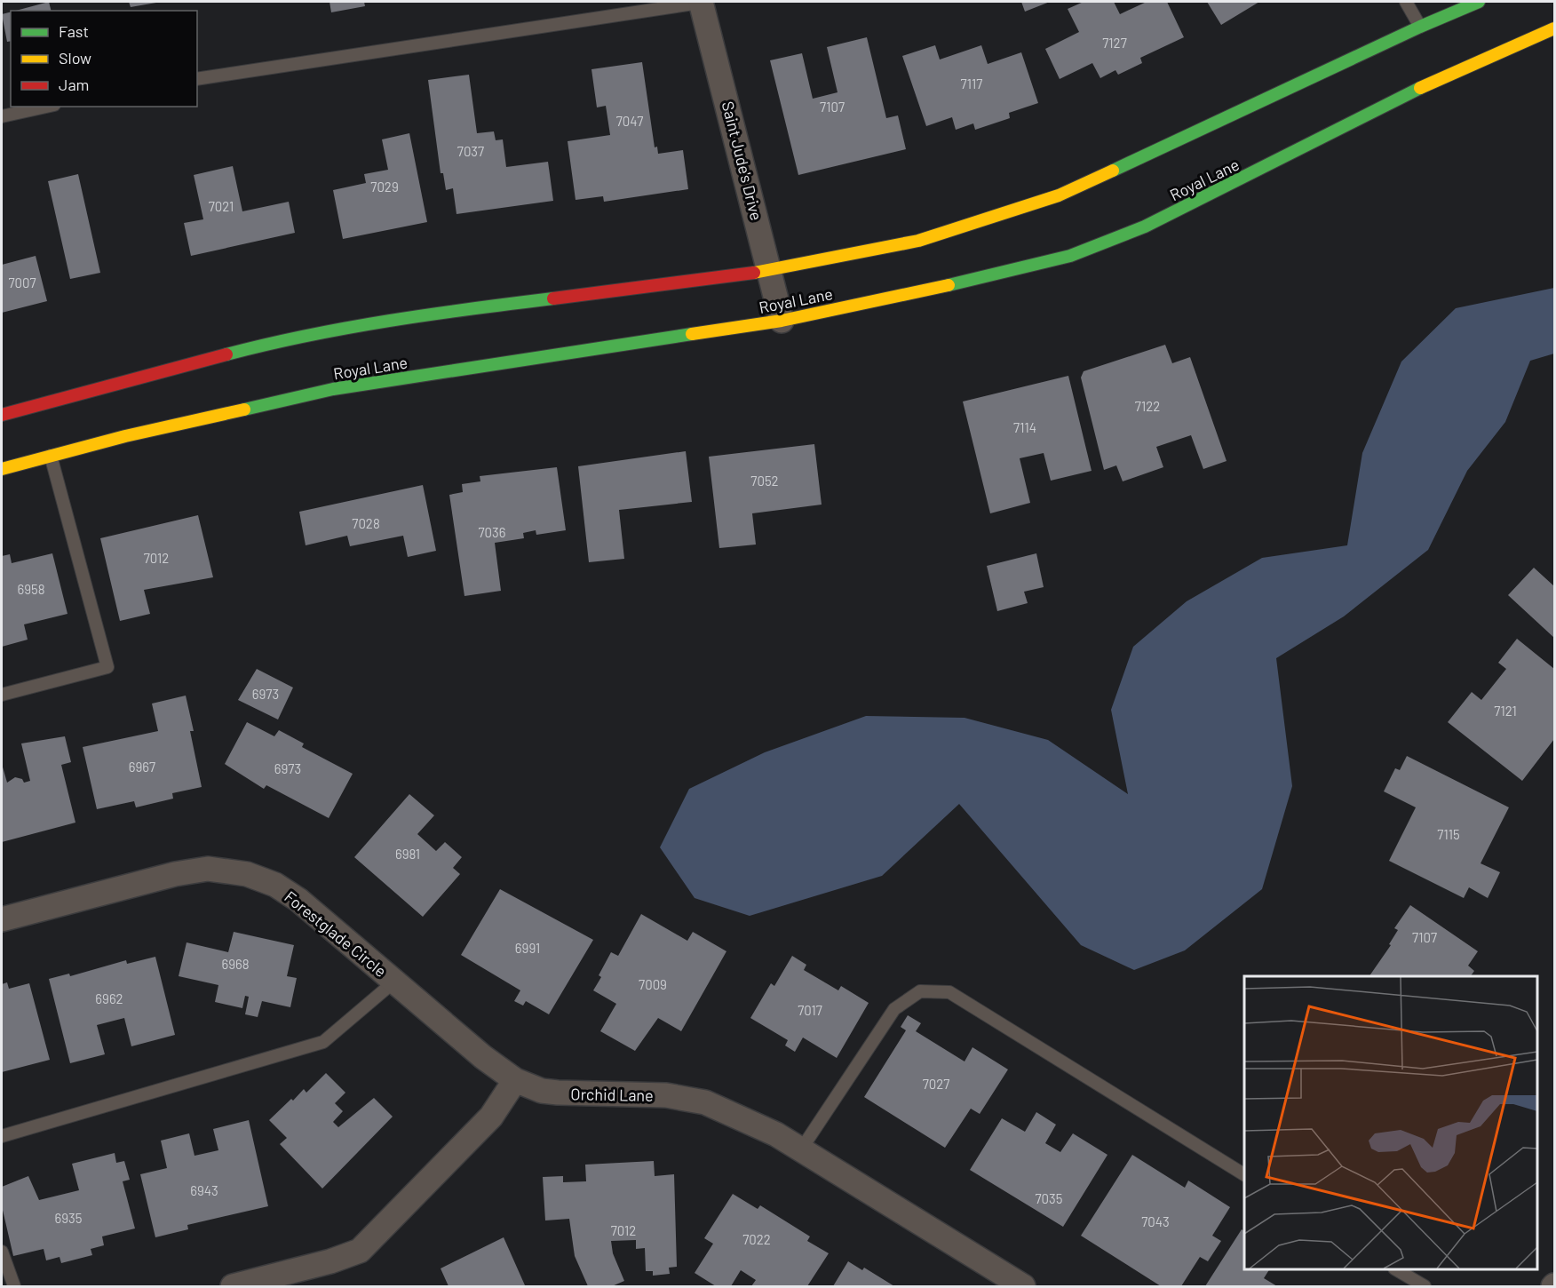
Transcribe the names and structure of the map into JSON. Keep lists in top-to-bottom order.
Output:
{
  "streets": {
    "main road": ["Royal Lane"],
    "street": ["Saint Jude's Drive", "Forestglade Circle", "Orchid Lane"]
  },
  "crossings": [
    ["Saint Jude's Drive", "Royal Lane"],
    ["Forestglade Circle", "Orchid Lane"]
  ],
  "house_numbers": [
    "7127",
    "7117",
    "7107",
    "7047",
    "7037",
    "7029",
    "7021",
    "7007",
    "7122",
    "7114",
    "7052",
    "7028",
    "7036",
    "7012",
    "6958",
    "6973",
    "7121",
    "6967",
    "6973",
    "7115",
    "6981",
    "7107",
    "6991",
    "6968",
    "7009",
    "6962",
    "7017",
    "7027",
    "6943",
    "7035",
    "6935",
    "7043",
    "7012",
    "7022"
  ],
  "legend": ["Fast", "Slow", "Jam"]
}
